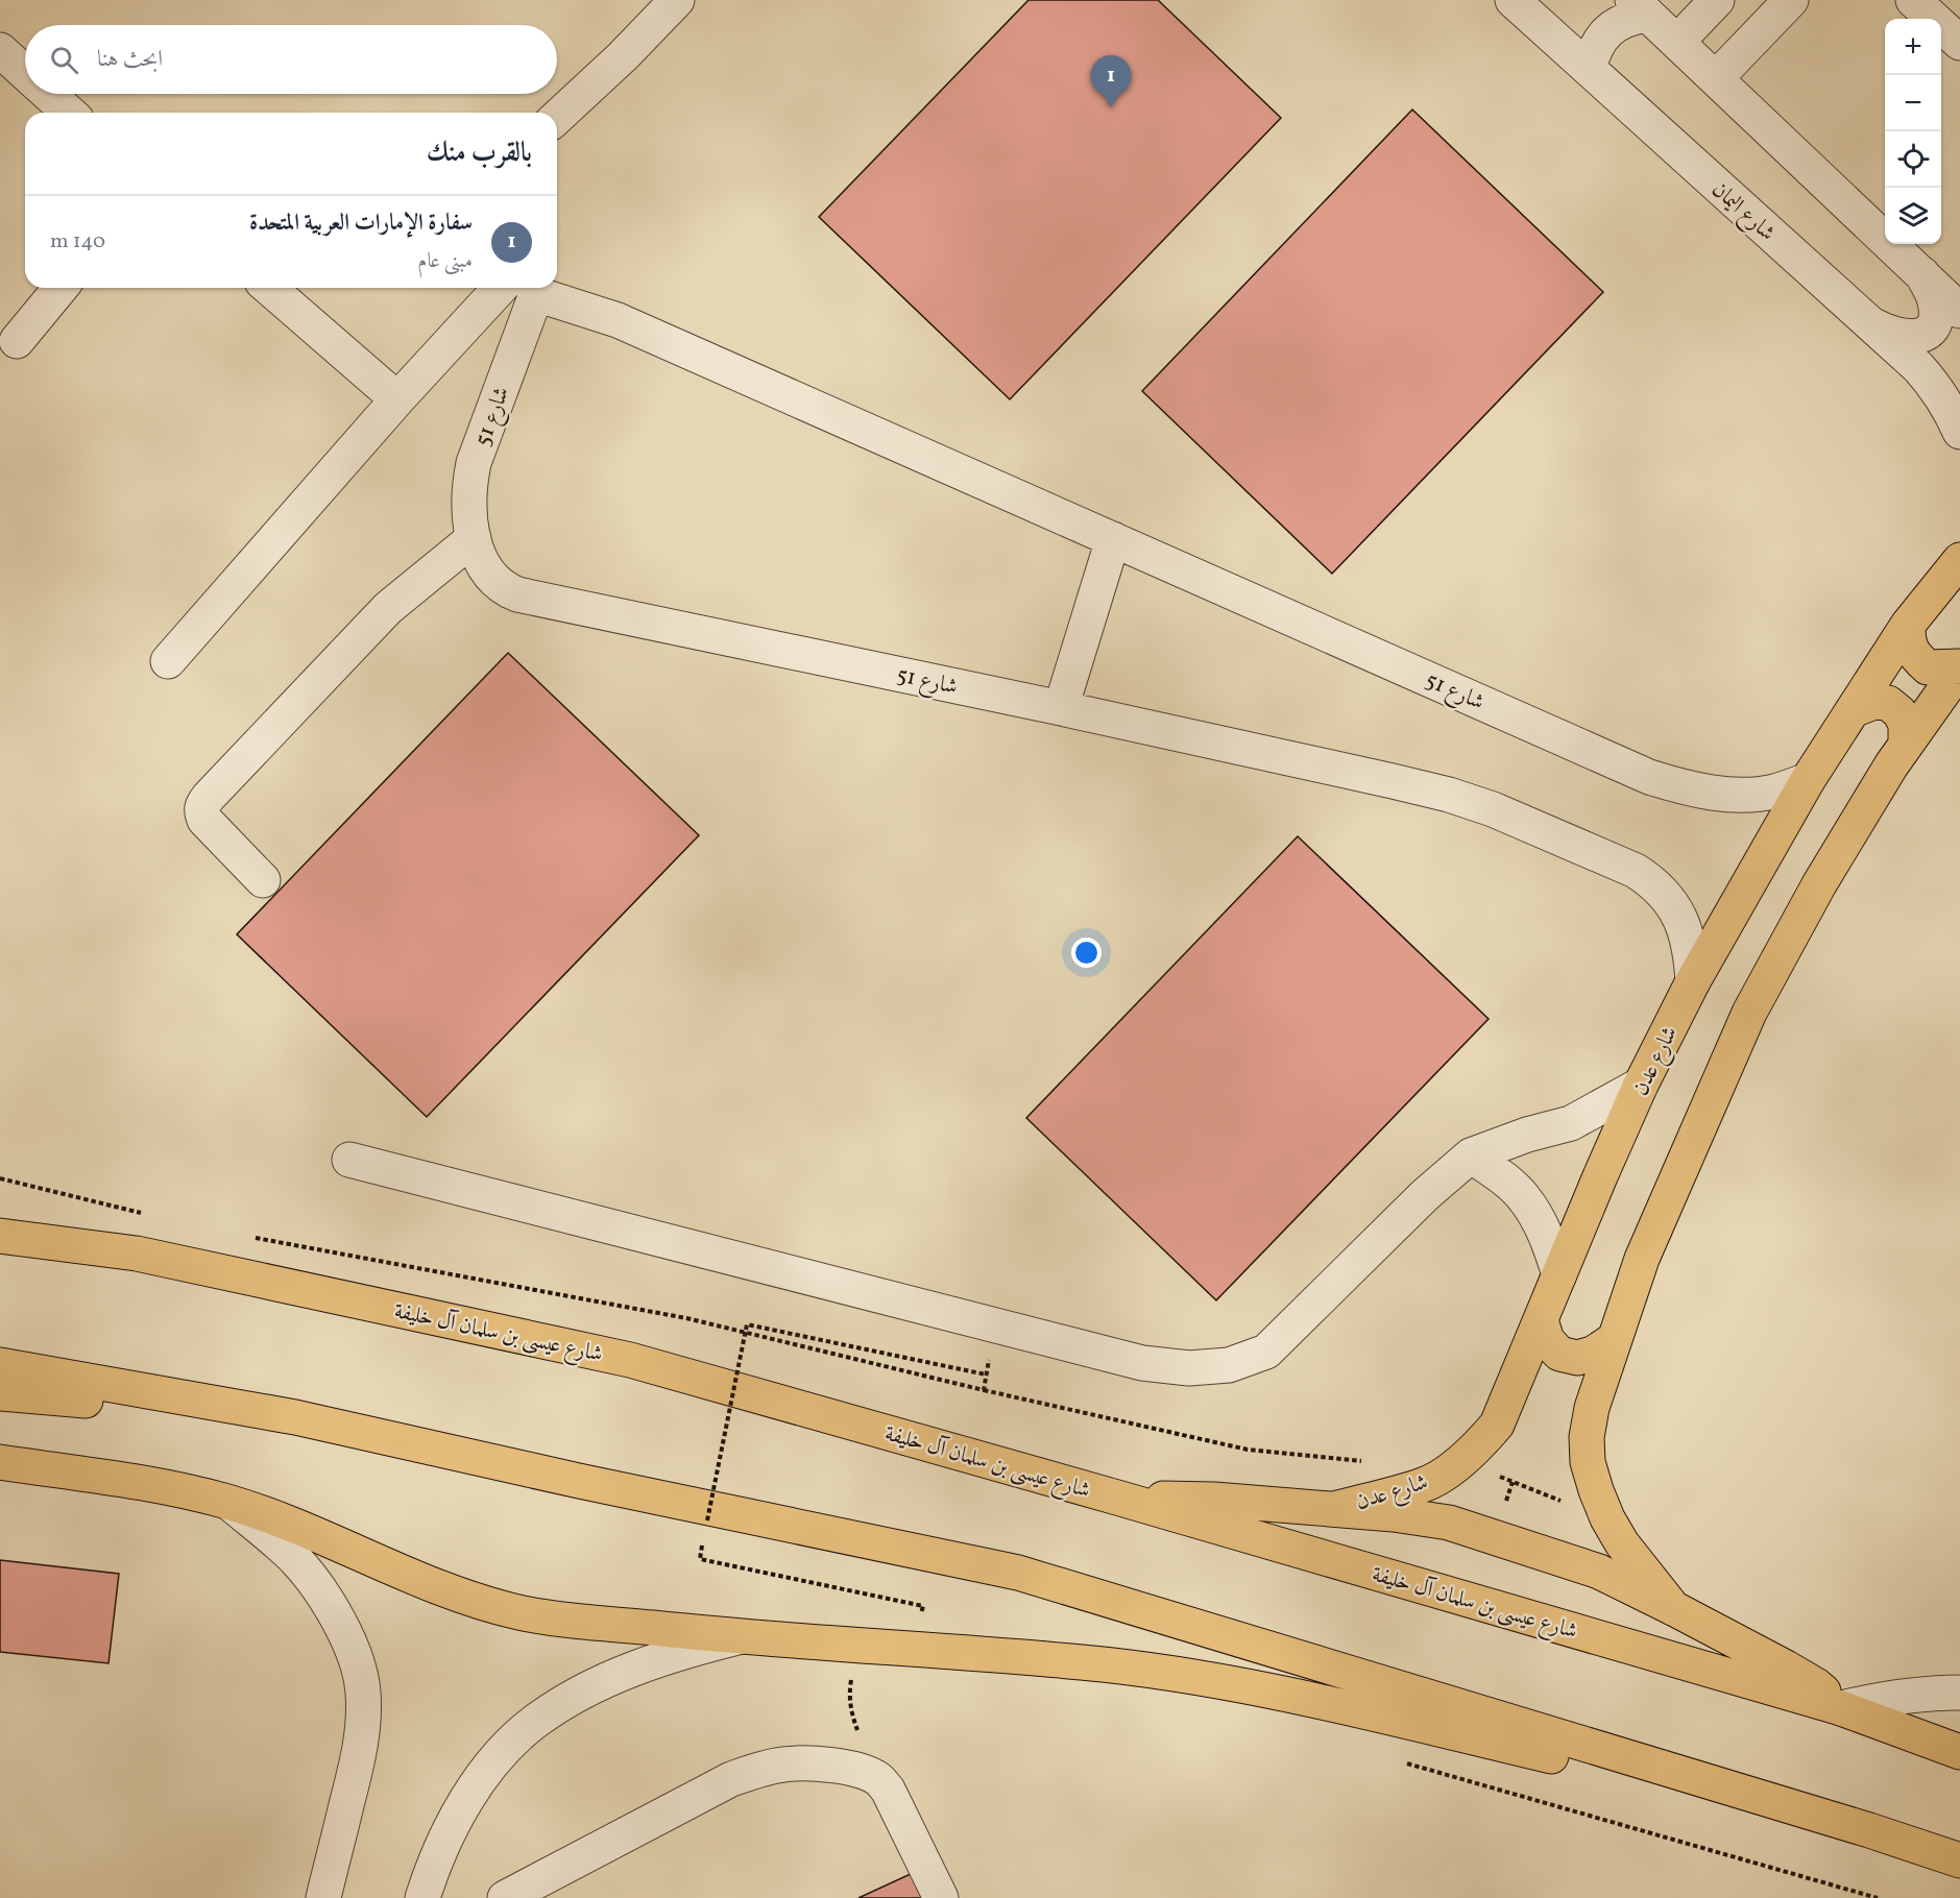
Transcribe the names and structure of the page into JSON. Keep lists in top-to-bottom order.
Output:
{
  "streets": {
    "main road": ["شارع عدن", "شارع عيسى بن سلمان آل خليفة"],
    "street": ["شارع اليمان", "شارع 51"]
  },
  "crossings": [
    ["شارع 51", "شارع عدن"]
  ],
  "page": {
    "map_buttons": ["+", "−"],
    "search": "ابحث هنا",
    "pins": "1",
    "heading": "بالقرب منك",
    "list": [
      {
        "mark": "1",
        "name": "سفارة الإمارات العربية المتحدة",
        "note": "مبنى عام",
        "value": "140 m"
      }
    ]
  }
}
